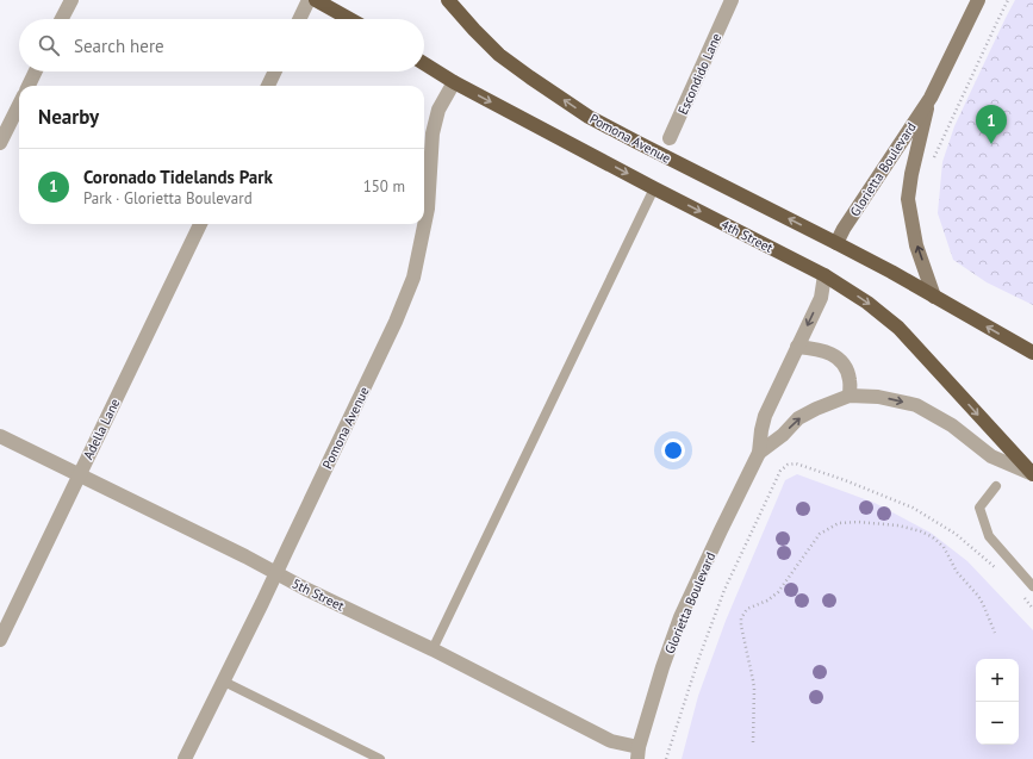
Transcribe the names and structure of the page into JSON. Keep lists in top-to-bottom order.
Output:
{
  "streets": {
    "highway": ["Pomona Avenue", "4th Street"],
    "main road": ["Glorietta Boulevard"],
    "street": ["Escondido Lane", "Adella Lane", "5th Street"]
  },
  "crossings": [
    ["Pomona Avenue", "Glorietta Boulevard"],
    ["Pomona Avenue", "4th Street"],
    ["Pomona Avenue", "5th Street"],
    ["Glorietta Boulevard", "4th Street"],
    ["Glorietta Boulevard", "5th Street"],
    ["Adella Lane", "5th Street"]
  ],
  "one_way": ["Pomona Avenue"],
  "page": {
    "search": "Search here",
    "heading": "Nearby",
    "pins": "1",
    "list": [
      {
        "mark": "1",
        "name": "Coronado Tidelands Park",
        "note": "Park · Glorietta Boulevard",
        "value": "150 m"
      }
    ],
    "map_buttons": ["+", "−"]
  }
}
